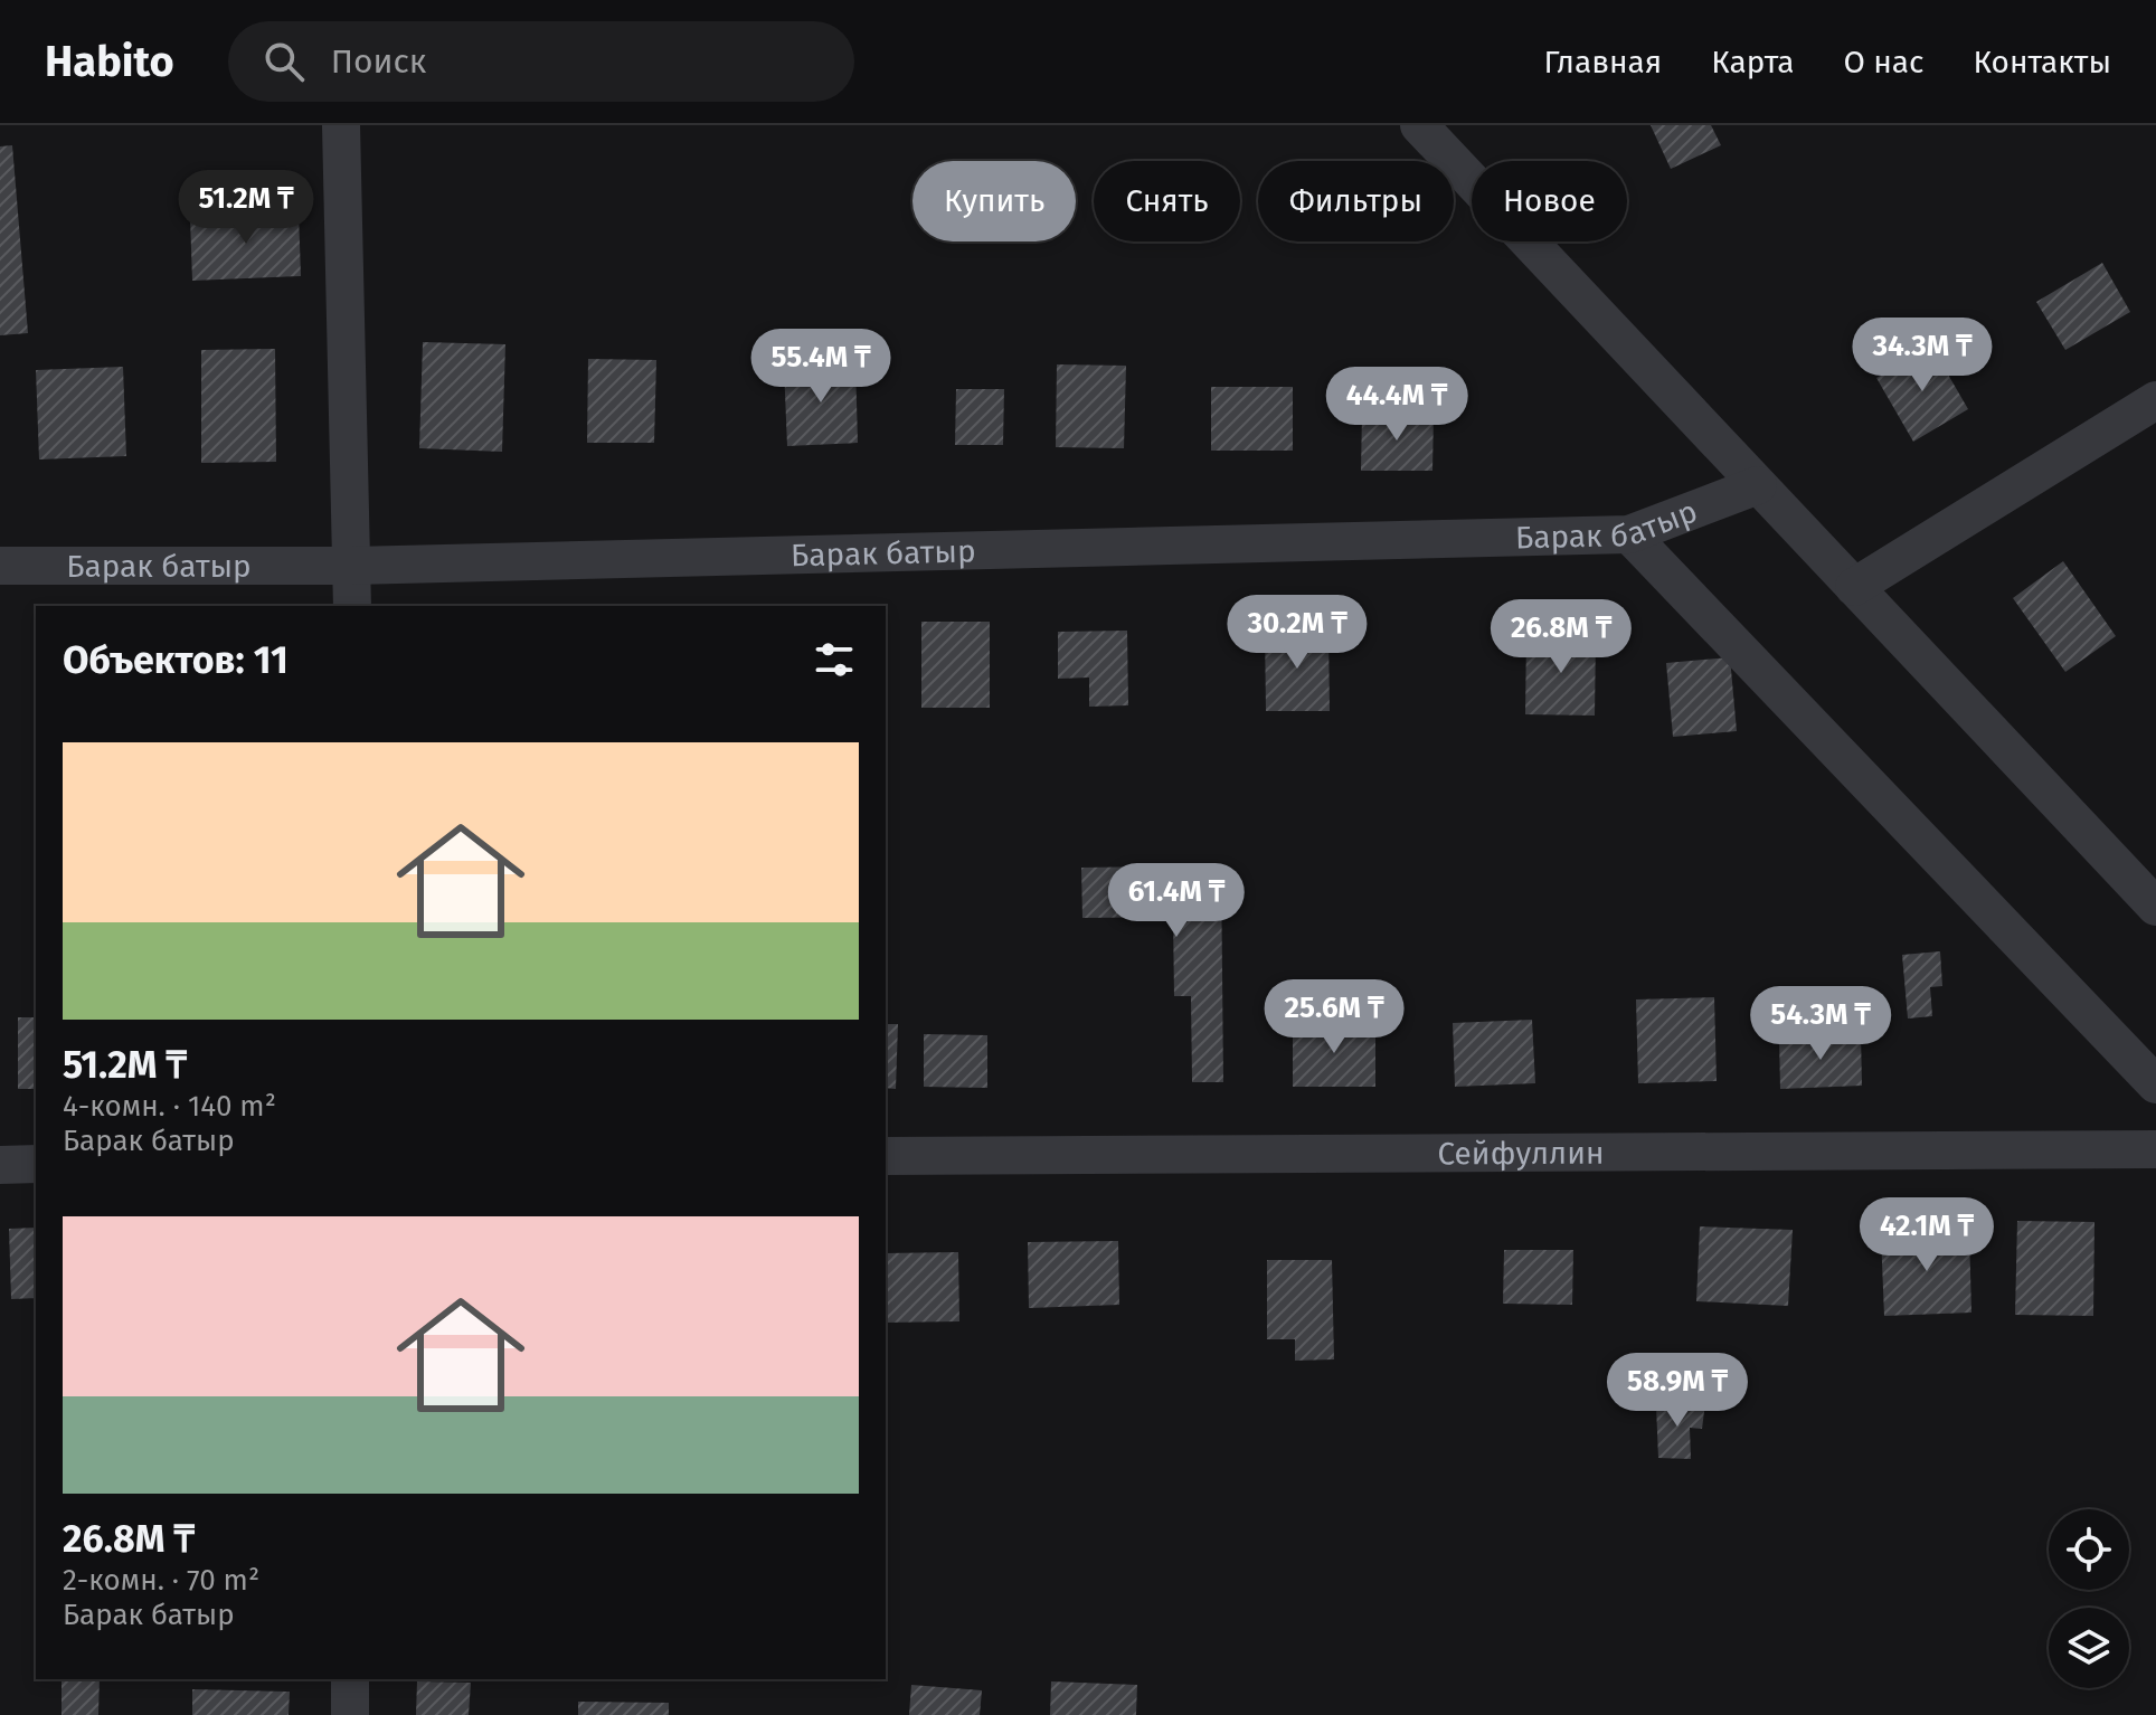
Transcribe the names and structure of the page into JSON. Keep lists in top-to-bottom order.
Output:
{
  "streets": {
    "street": ["Барак батыр", "Сейфуллин"]
  },
  "page": {
    "header": "Habito",
    "search": "Поиск",
    "nav": [
      "Главная",
      "Карта",
      "О нас",
      "Контакты"
    ],
    "chip": [
      "Купить",
      "Снять",
      "Фильтры",
      "Новое"
    ],
    "price": [
      "51.2M ₸",
      "34.3M ₸",
      "55.4M ₸",
      "44.4M ₸",
      "30.2M ₸",
      "26.8M ₸",
      "61.4M ₸",
      "25.6M ₸",
      "54.3M ₸",
      "42.1M ₸",
      "58.9M ₸"
    ],
    "heading": "Объектов: 11",
    "list": [
      {
        "name": "51.2M ₸",
        "note": "4-комн. · 140 m² · Барак батыр"
      },
      {
        "name": "26.8M ₸",
        "note": "2-комн. · 70 m² · Барак батыр"
      }
    ]
  }
}
